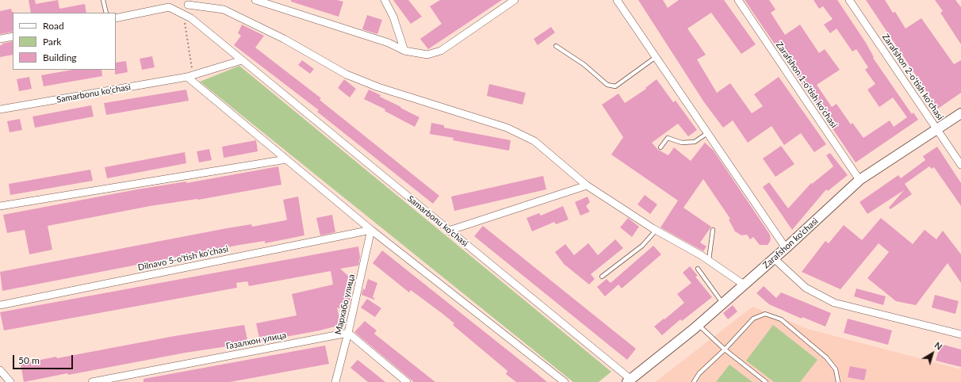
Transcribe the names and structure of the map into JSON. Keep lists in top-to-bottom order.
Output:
{
  "streets": {
    "street": [
      "Zarafshon 2-o'tish ko'chasi",
      "Zarafshon 1-o'tish ko'chasi",
      "Samarbonu ko'chasi",
      "Zarafshon ko'chasi",
      "Dilnavo 5-o'tish ko'chasi",
      "Мархабо улица",
      "Газалхон улица"
    ]
  },
  "crossings": [
    ["Zarafshon 2-o'tish ko'chasi", "Zarafshon ko'chasi"],
    ["Zarafshon 1-o'tish ko'chasi", "Zarafshon ko'chasi"],
    ["Samarbonu ko'chasi", "Zarafshon ko'chasi"],
    ["Dilnavo 5-o'tish ko'chasi", "Мархабо улица"],
    ["Мархабо улица", "Газалхон улица"]
  ],
  "legend": ["Road", "Park", "Building"],
  "scale_bar": "50 m",
  "north": "top right"
}
